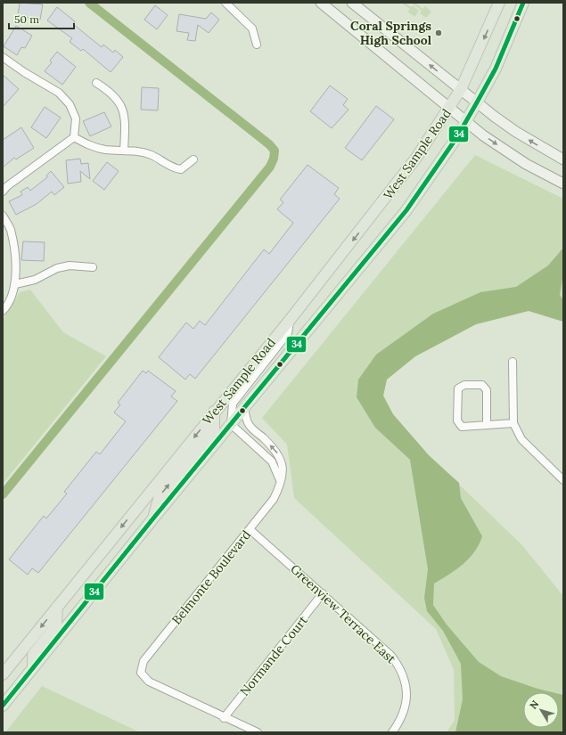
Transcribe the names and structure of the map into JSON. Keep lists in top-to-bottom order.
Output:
{
  "streets": {
    "main road": ["West Sample Road"],
    "street": ["Belmonte Boulevard", "Greenview Terrace East", "Normande Court"]
  },
  "crossings": [
    ["West Sample Road", "Belmonte Boulevard"],
    ["Belmonte Boulevard", "Greenview Terrace East"],
    ["Belmonte Boulevard", "Normande Court"],
    ["Greenview Terrace East", "Normande Court"]
  ],
  "places": ["Coral Springs High School"],
  "lines": ["transit line 34"],
  "scale_bar": "50 m",
  "north": "top left"
}
